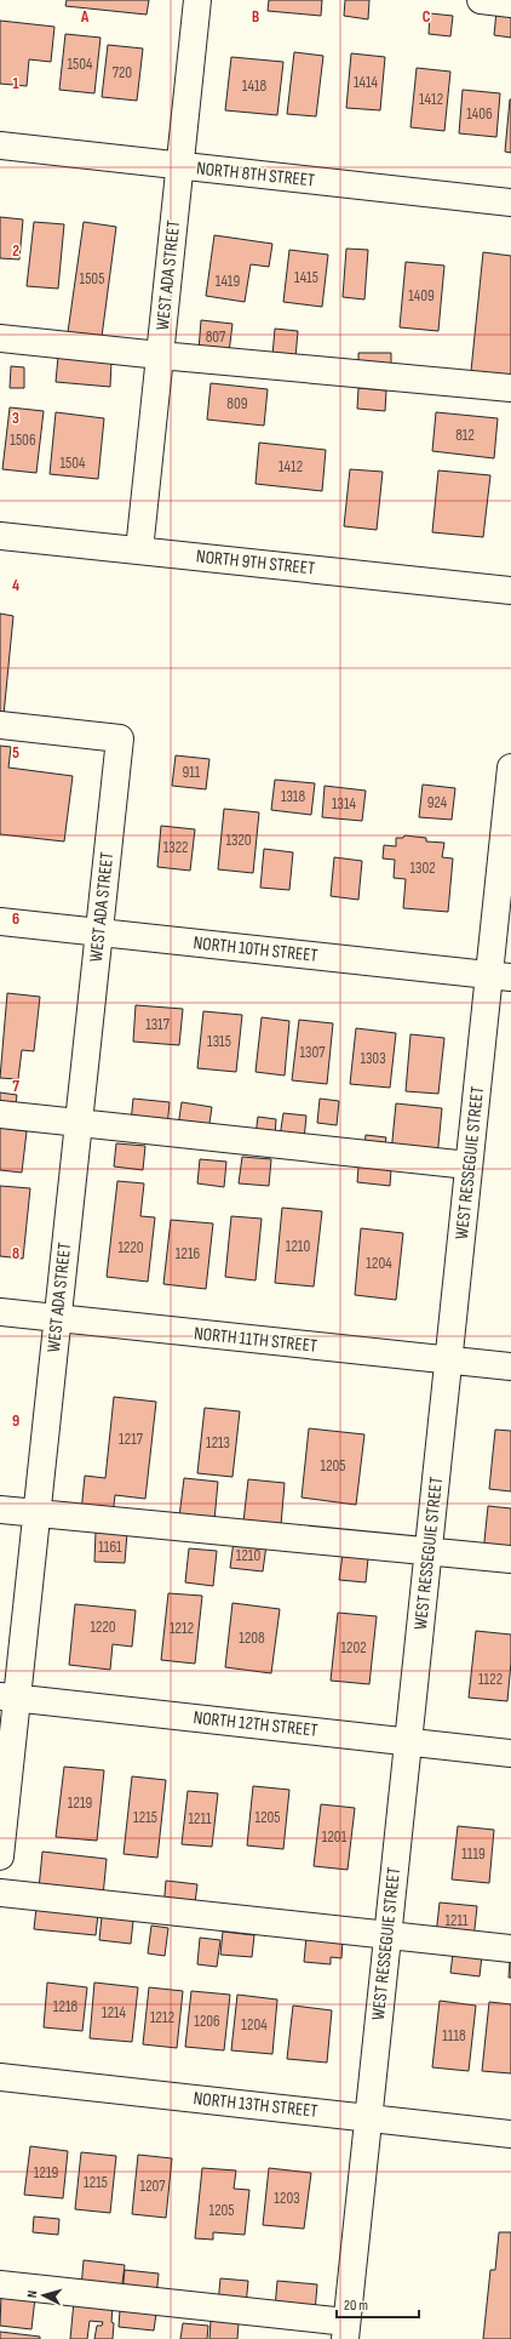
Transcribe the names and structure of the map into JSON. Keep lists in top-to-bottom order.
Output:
{
  "streets": {
    "street": [
      "NORTH 8TH STREET",
      "WEST ADA STREET",
      "NORTH 9TH STREET",
      "NORTH 10TH STREET",
      "WEST RESSEGUIE STREET",
      "NORTH 11TH STREET",
      "NORTH 12TH STREET",
      "NORTH 13TH STREET"
    ]
  },
  "crossings": [
    ["NORTH 8TH STREET", "WEST ADA STREET"],
    ["WEST ADA STREET", "NORTH 9TH STREET"],
    ["WEST ADA STREET", "NORTH 10TH STREET"],
    ["WEST ADA STREET", "NORTH 11TH STREET"],
    ["WEST ADA STREET", "NORTH 12TH STREET"],
    ["NORTH 10TH STREET", "WEST RESSEGUIE STREET"],
    ["WEST RESSEGUIE STREET", "NORTH 11TH STREET"],
    ["WEST RESSEGUIE STREET", "NORTH 12TH STREET"],
    ["WEST RESSEGUIE STREET", "NORTH 13TH STREET"]
  ],
  "house_numbers": [
    "1504",
    "720",
    "1414",
    "1418",
    "1412",
    "1406",
    "1415",
    "1505",
    "1419",
    "1409",
    "807",
    "809",
    "812",
    "1506",
    "1504",
    "1412",
    "911",
    "1318",
    "924",
    "1314",
    "1320",
    "1322",
    "1302",
    "1317",
    "1315",
    "1307",
    "1303",
    "1210",
    "1220",
    "1216",
    "1204",
    "1217",
    "1213",
    "1205",
    "1161",
    "1210",
    "1220",
    "1212",
    "1208",
    "1202",
    "1122",
    "1219",
    "1215",
    "1205",
    "1211",
    "1201",
    "1119",
    "1211",
    "1218",
    "1214",
    "1212",
    "1206",
    "1204",
    "1118",
    "1219",
    "1215",
    "1207",
    "1203",
    "1205"
  ],
  "scale_bar": "20 m",
  "north": "left",
  "grid": {
    "columns": ["A", "B", "C"],
    "rows": [
      "1",
      "2",
      "3",
      "4",
      "5",
      "6",
      "7",
      "8",
      "9"
    ]
  }
}
